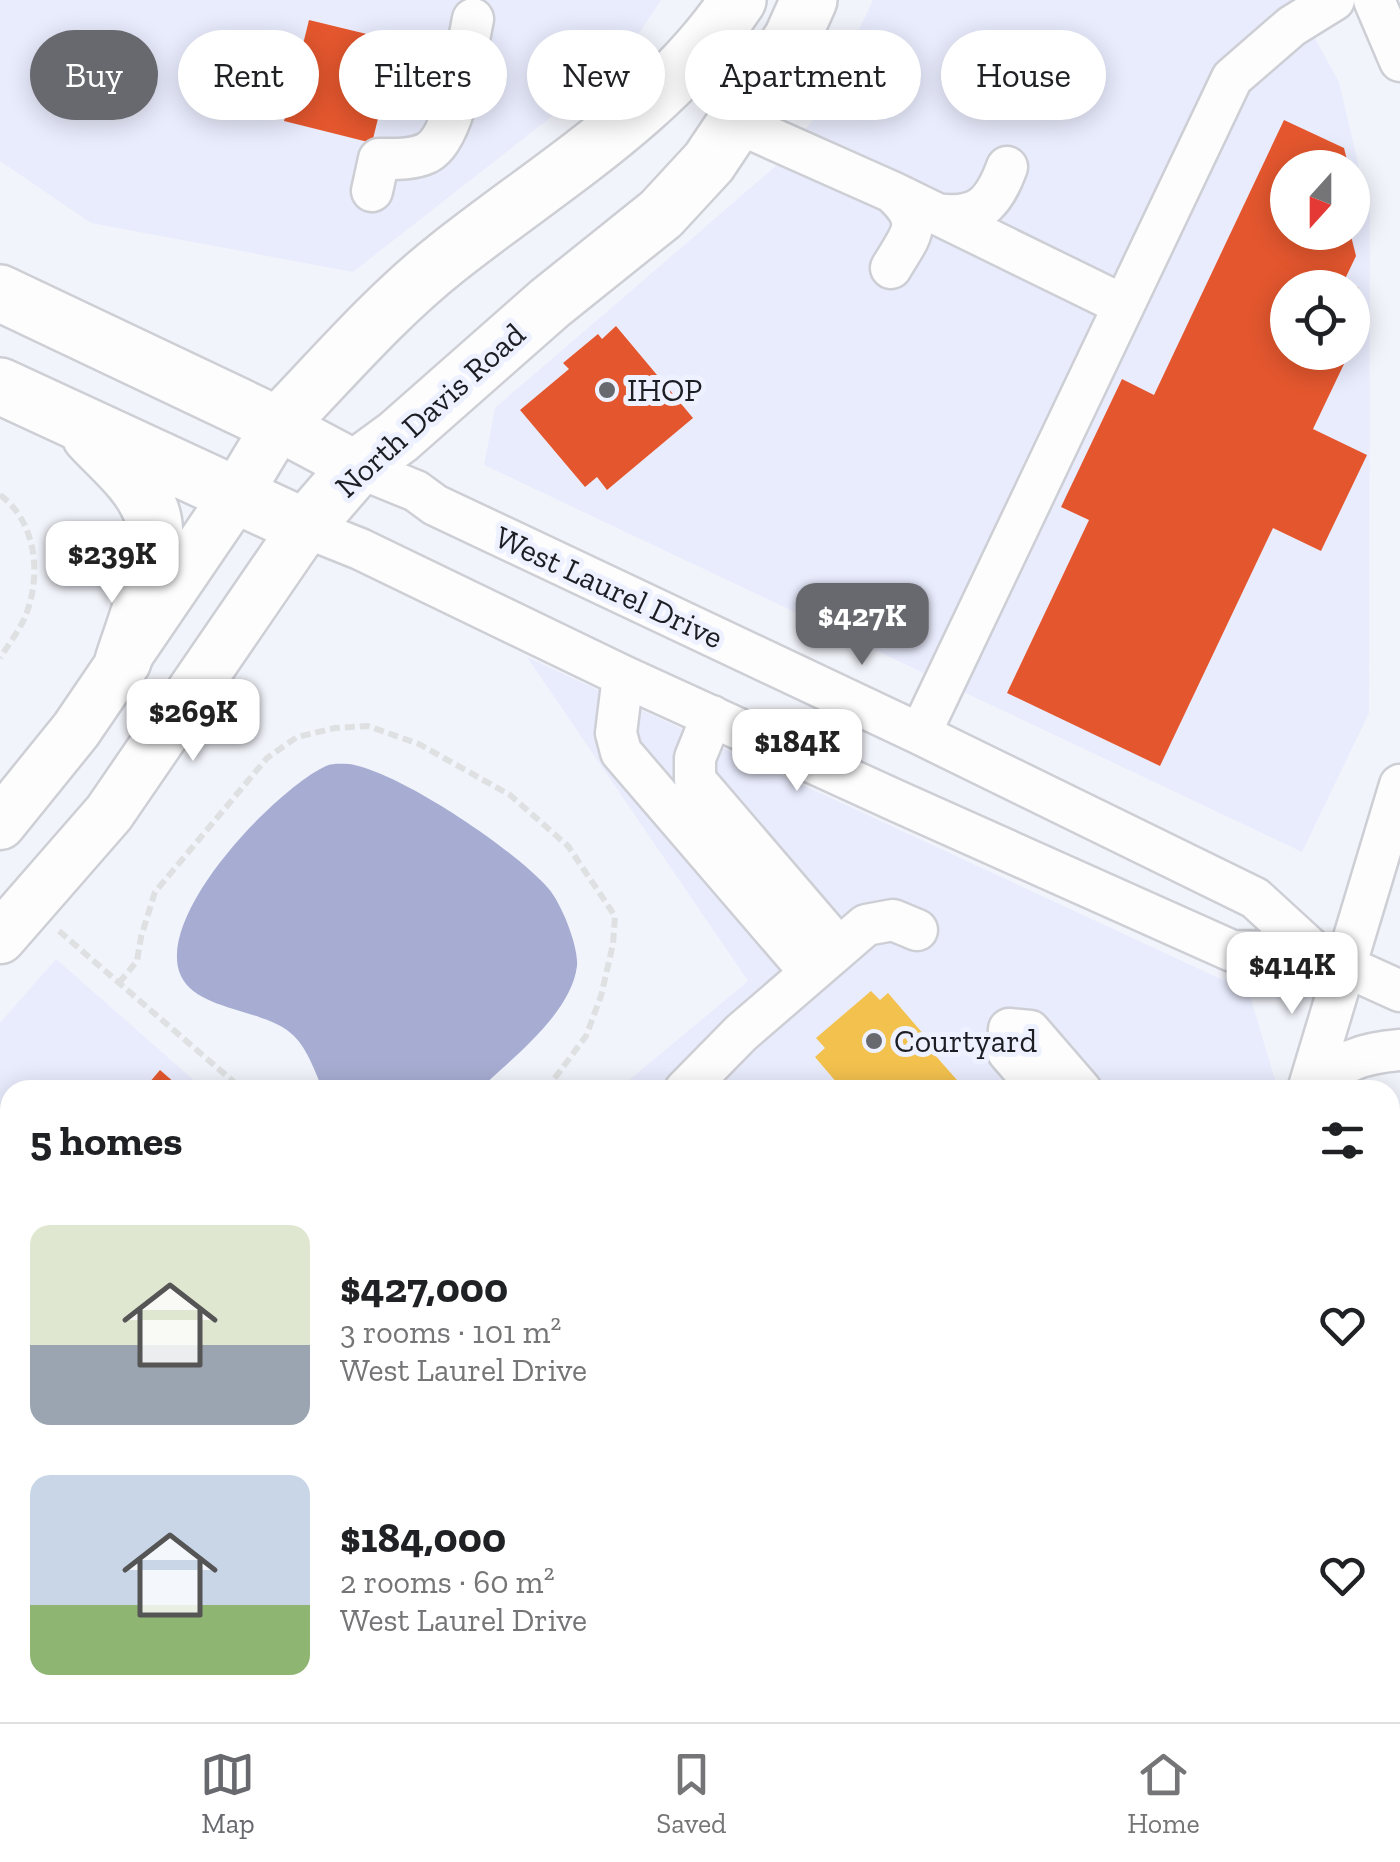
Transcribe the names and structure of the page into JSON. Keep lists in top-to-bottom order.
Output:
{
  "streets": {
    "highway": ["North Davis Road", "West Laurel Drive"]
  },
  "crossings": [
    ["North Davis Road", "West Laurel Drive"]
  ],
  "places": ["IHOP", "Courtyard"],
  "north": "bottom",
  "page": {
    "chip": [
      "Buy",
      "Rent",
      "Filters",
      "New",
      "Apartment",
      "House"
    ],
    "price": [
      "$239K",
      "$427K",
      "$269K",
      "$184K",
      "$414K"
    ],
    "heading": "5 homes",
    "list": [
      {
        "name": "$427,000",
        "note": "3 rooms · 101 m² · West Laurel Drive"
      },
      {
        "name": "$184,000",
        "note": "2 rooms · 60 m² · West Laurel Drive"
      }
    ],
    "tabs": ["Map", "Saved", "Home"]
  }
}
